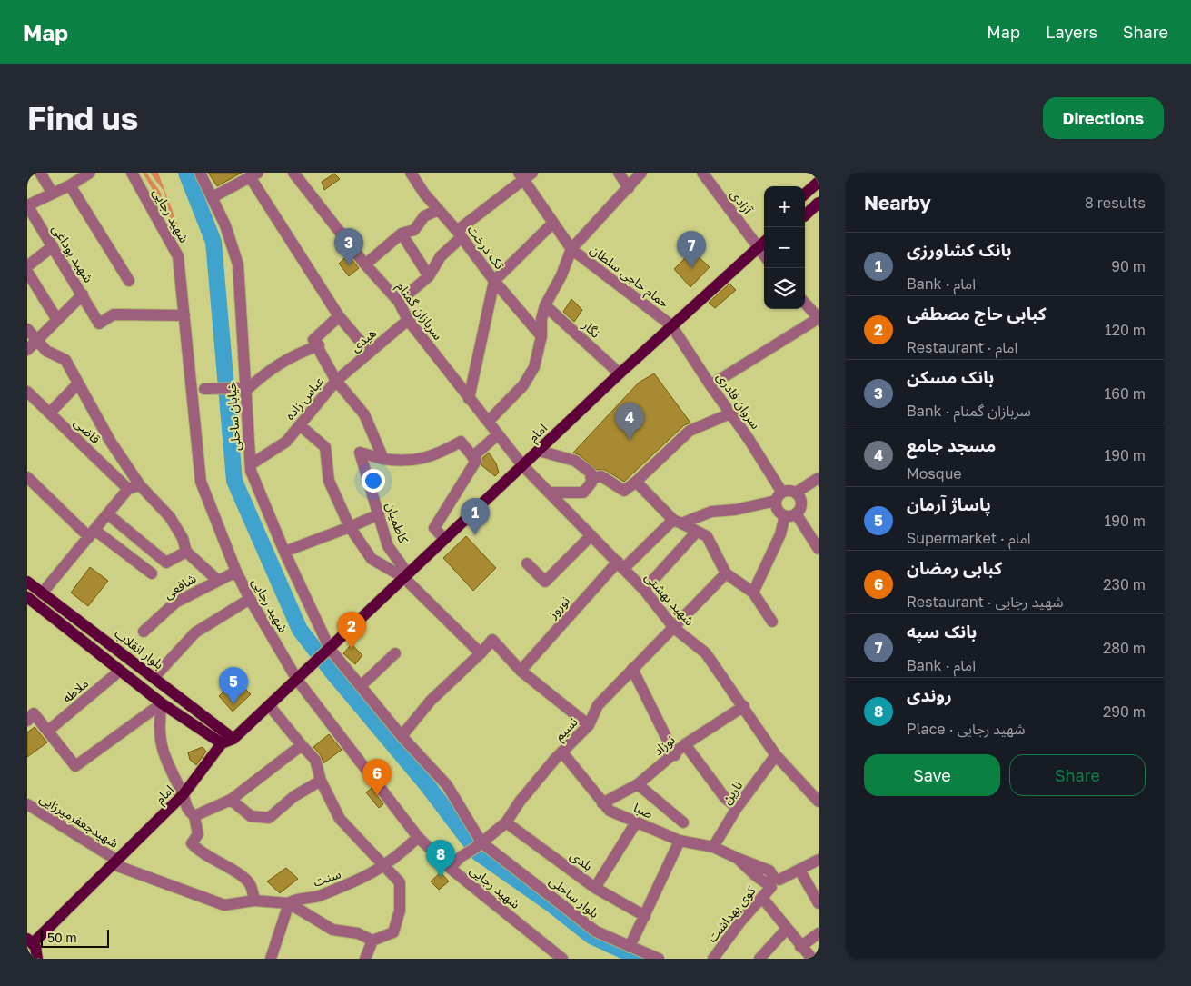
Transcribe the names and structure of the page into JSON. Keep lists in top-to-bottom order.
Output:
{
  "streets": {
    "main road": ["امام", "بلوار انقلاب"],
    "street": [
      "آزادی",
      "شهید رجایی",
      "تک درخت",
      "شهید بوداغی",
      "حمام حاجی سلطان",
      "سربازان گمنام",
      "نگار",
      "هیدی",
      "عباس زاده",
      "سروان قادری",
      "خیابان ساحلی",
      "قاضی",
      "کاظمیان",
      "شافعی",
      "شهید بهشتی",
      "نوروز",
      "ملاطه",
      "نسیم",
      "نوزاد",
      "نارین",
      "صبا",
      "شهیدجعفرمیرزایی",
      "بلدی",
      "سنت",
      "بلوار ساحلی",
      "کوی بهداشت"
    ]
  },
  "crossings": [
    ["آزادی", "امام"],
    ["شهید رجایی", "امام"],
    ["شهید رجایی", "شافعی"],
    ["شهید رجایی", "نسیم"],
    ["شهید رجایی", "سنت"],
    ["حمام حاجی سلطان", "سروان قادری"],
    ["حمام حاجی سلطان", "امام"],
    ["سربازان گمنام", "هیدی"],
    ["سربازان گمنام", "امام"],
    ["سربازان گمنام", "شهید بهشتی"],
    ["نگار", "امام"],
    ["هیدی", "عباس زاده"],
    ["عباس زاده", "خیابان ساحلی"],
    ["سروان قادری", "امام"],
    ["خیابان ساحلی", "امام"],
    ["خیابان ساحلی", "نسیم"],
    ["خیابان ساحلی", "بلوار ساحلی"],
    ["امام", "کاظمیان"],
    ["امام", "شهید بهشتی"],
    ["امام", "شهیدجعفرمیرزایی"],
    ["شهید بهشتی", "نوروز"],
    ["شهید بهشتی", "نسیم"],
    ["شهید بهشتی", "نوزاد"],
    ["شهید بهشتی", "نارین"],
    ["نسیم", "صبا"],
    ["نسیم", "بلدی"],
    ["نسیم", "بلوار ساحلی"],
    ["نوزاد", "صبا"],
    ["نارین", "صبا"],
    ["صبا", "کوی بهداشت"],
    ["شهیدجعفرمیرزایی", "سنت"]
  ],
  "scale_bar": "50 m",
  "page": {
    "header": "Map",
    "nav": ["Map", "Layers", "Share"],
    "buttons": [
      "Directions",
      ["Save", "Share"]
    ],
    "title": "Find us",
    "heading": ["Nearby", "8 results"],
    "map_buttons": ["+", "−"],
    "pins": [
      "3",
      "7",
      "4",
      "1",
      "2",
      "5",
      "6",
      "8"
    ],
    "list": [
      {
        "mark": "1",
        "name": "بانک کشاورزی",
        "note": "Bank · امام",
        "value": "90 m"
      },
      {
        "mark": "2",
        "name": "کبابی حاج مصطفی",
        "note": "Restaurant · امام",
        "value": "120 m"
      },
      {
        "mark": "3",
        "name": "بانک مسکن",
        "note": "Bank · سربازان گمنام",
        "value": "160 m"
      },
      {
        "mark": "4",
        "name": "مسجد جامع",
        "note": "Mosque",
        "value": "190 m"
      },
      {
        "mark": "5",
        "name": "پاساژ آرمان",
        "note": "Supermarket · امام",
        "value": "190 m"
      },
      {
        "mark": "6",
        "name": "کبابی رمضان",
        "note": "Restaurant · شهید رجایی",
        "value": "230 m"
      },
      {
        "mark": "7",
        "name": "بانک سپه",
        "note": "Bank · امام",
        "value": "280 m"
      },
      {
        "mark": "8",
        "name": "روندی",
        "note": "Place · شهید رجایی",
        "value": "290 m"
      }
    ],
    "scale": "50 m"
  }
}
